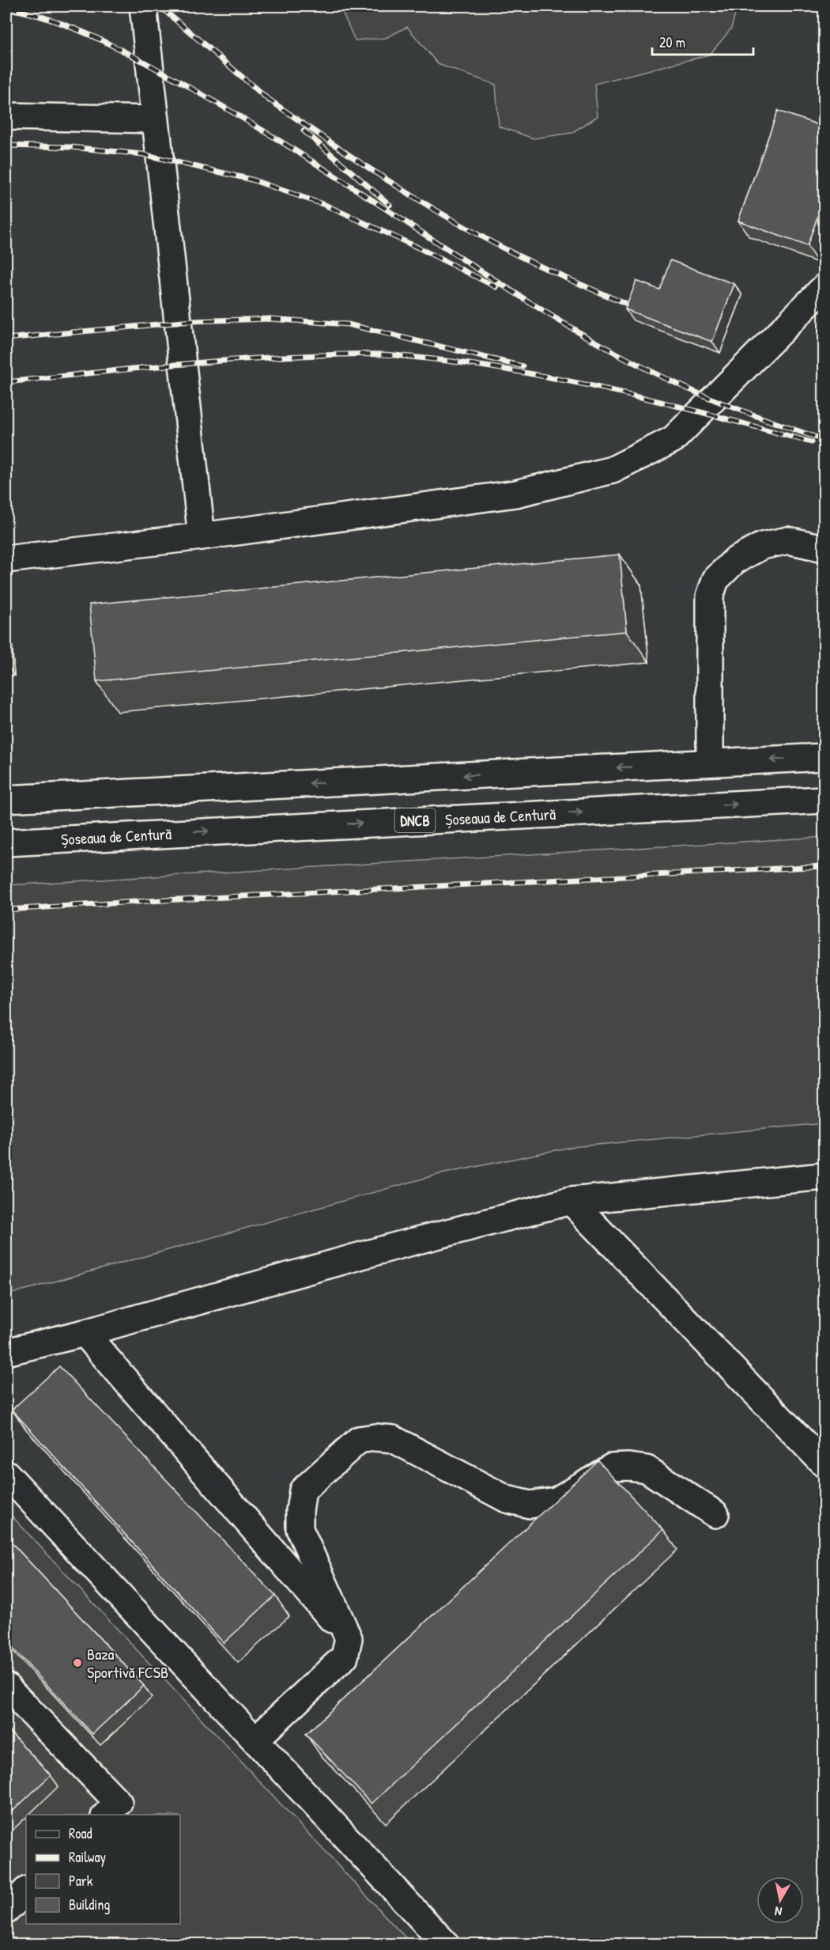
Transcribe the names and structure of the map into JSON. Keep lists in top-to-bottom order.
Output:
{
  "streets": {
    "main road": ["Șoseaua de Centură", "DNCB"]
  },
  "places": ["Baza Sportivă FCSB"],
  "legend": [
    "Road",
    "Railway",
    "Park",
    "Building"
  ],
  "scale_bar": "20 m",
  "north": "bottom"
}
